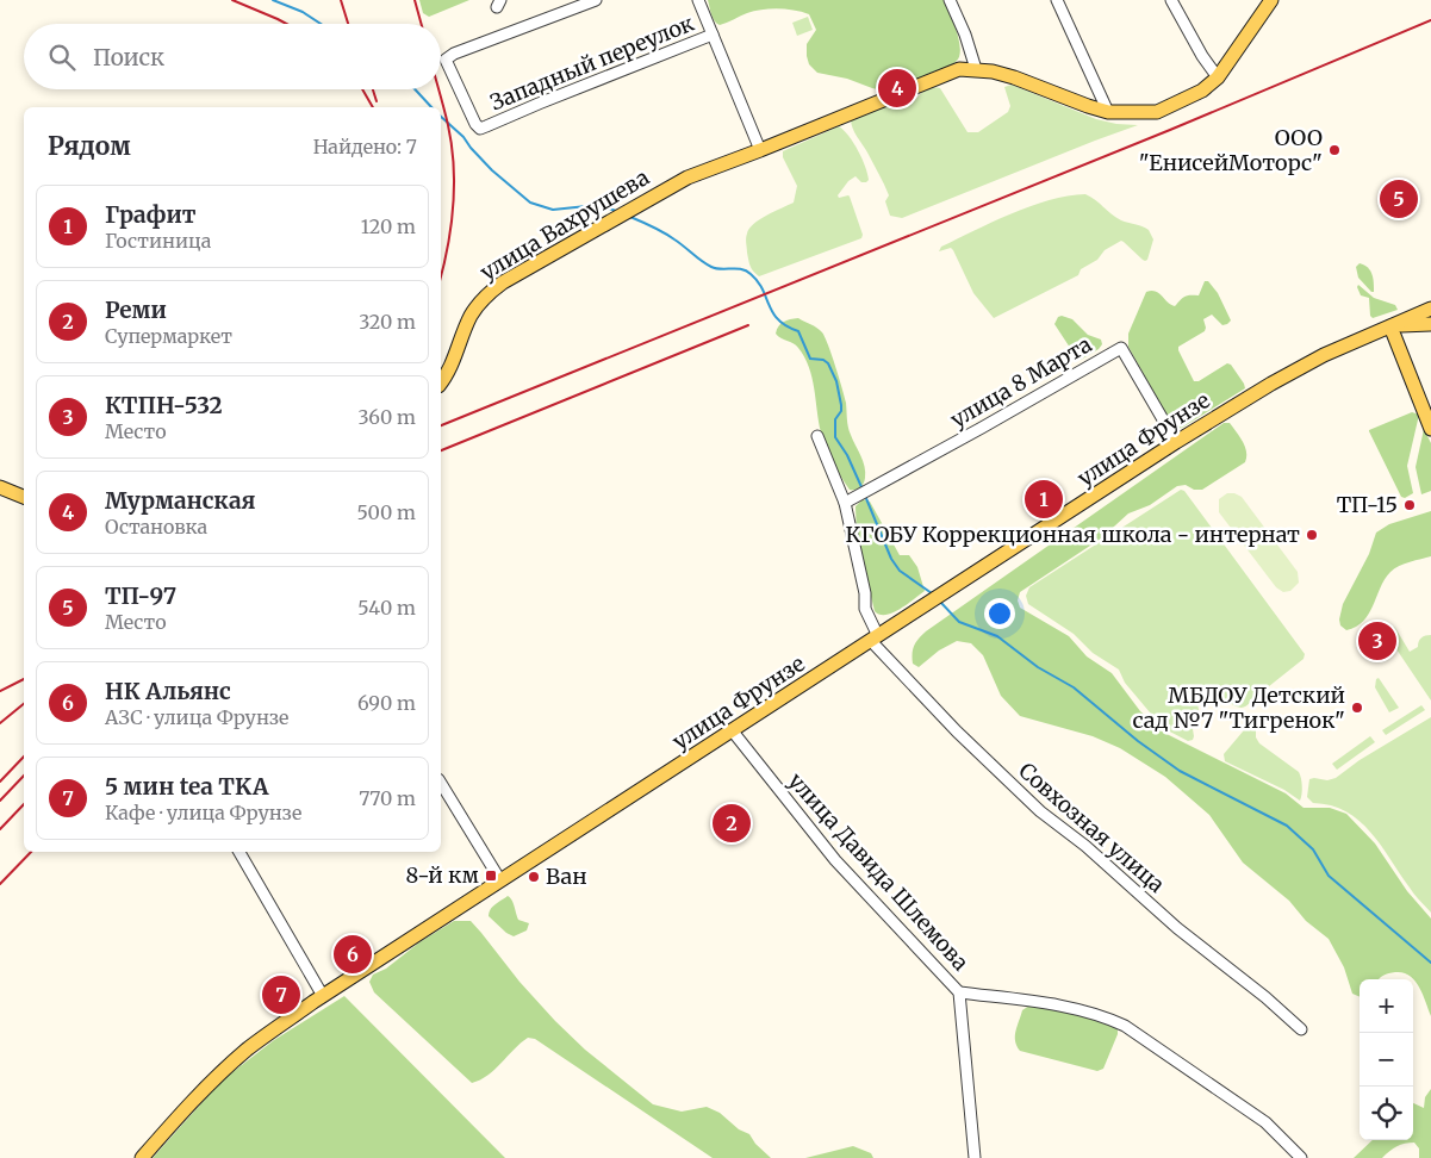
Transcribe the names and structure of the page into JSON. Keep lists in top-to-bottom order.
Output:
{
  "streets": {
    "main road": ["улица Вахрушева", "улица Фрунзе"],
    "street": [
      "Западный переулок",
      "улица 8 Марта",
      "Совхозная улица",
      "улица Давида Шлемова"
    ]
  },
  "crossings": [
    ["улица 8 Марта", "улица Фрунзе"],
    ["улица Фрунзе", "Совхозная улица"],
    ["улица Фрунзе", "улица Давида Шлемова"]
  ],
  "places": {
    "other": [
      "ООО \"ЕнисейМоторс\"",
      "ТП-15",
      "КГОБУ Коррекционная школа - интернат",
      "МБДОУ Детский сад №7 \"Тигренок\"",
      "Ван"
    ],
    "transit": ["8-й км"]
  },
  "page": {
    "search": "Поиск",
    "pins": [
      "4",
      "5",
      "1",
      "3",
      "2",
      "6",
      "7"
    ],
    "heading": ["Рядом", "Найдено: 7"],
    "list": [
      {
        "mark": "1",
        "name": "Графит",
        "note": "Гостиница",
        "value": "120 m"
      },
      {
        "mark": "2",
        "name": "Реми",
        "note": "Супермаркет",
        "value": "320 m"
      },
      {
        "mark": "3",
        "name": "КТПН-532",
        "note": "Место",
        "value": "360 m"
      },
      {
        "mark": "4",
        "name": "Мурманская",
        "note": "Остановка",
        "value": "500 m"
      },
      {
        "mark": "5",
        "name": "ТП-97",
        "note": "Место",
        "value": "540 m"
      },
      {
        "mark": "6",
        "name": "НК Альянс",
        "note": "АЗС · улица Фрунзе",
        "value": "690 m"
      },
      {
        "mark": "7",
        "name": "5 мин tea TKA",
        "note": "Кафе · улица Фрунзе",
        "value": "770 m"
      }
    ],
    "map_buttons": ["+", "−"]
  }
}
